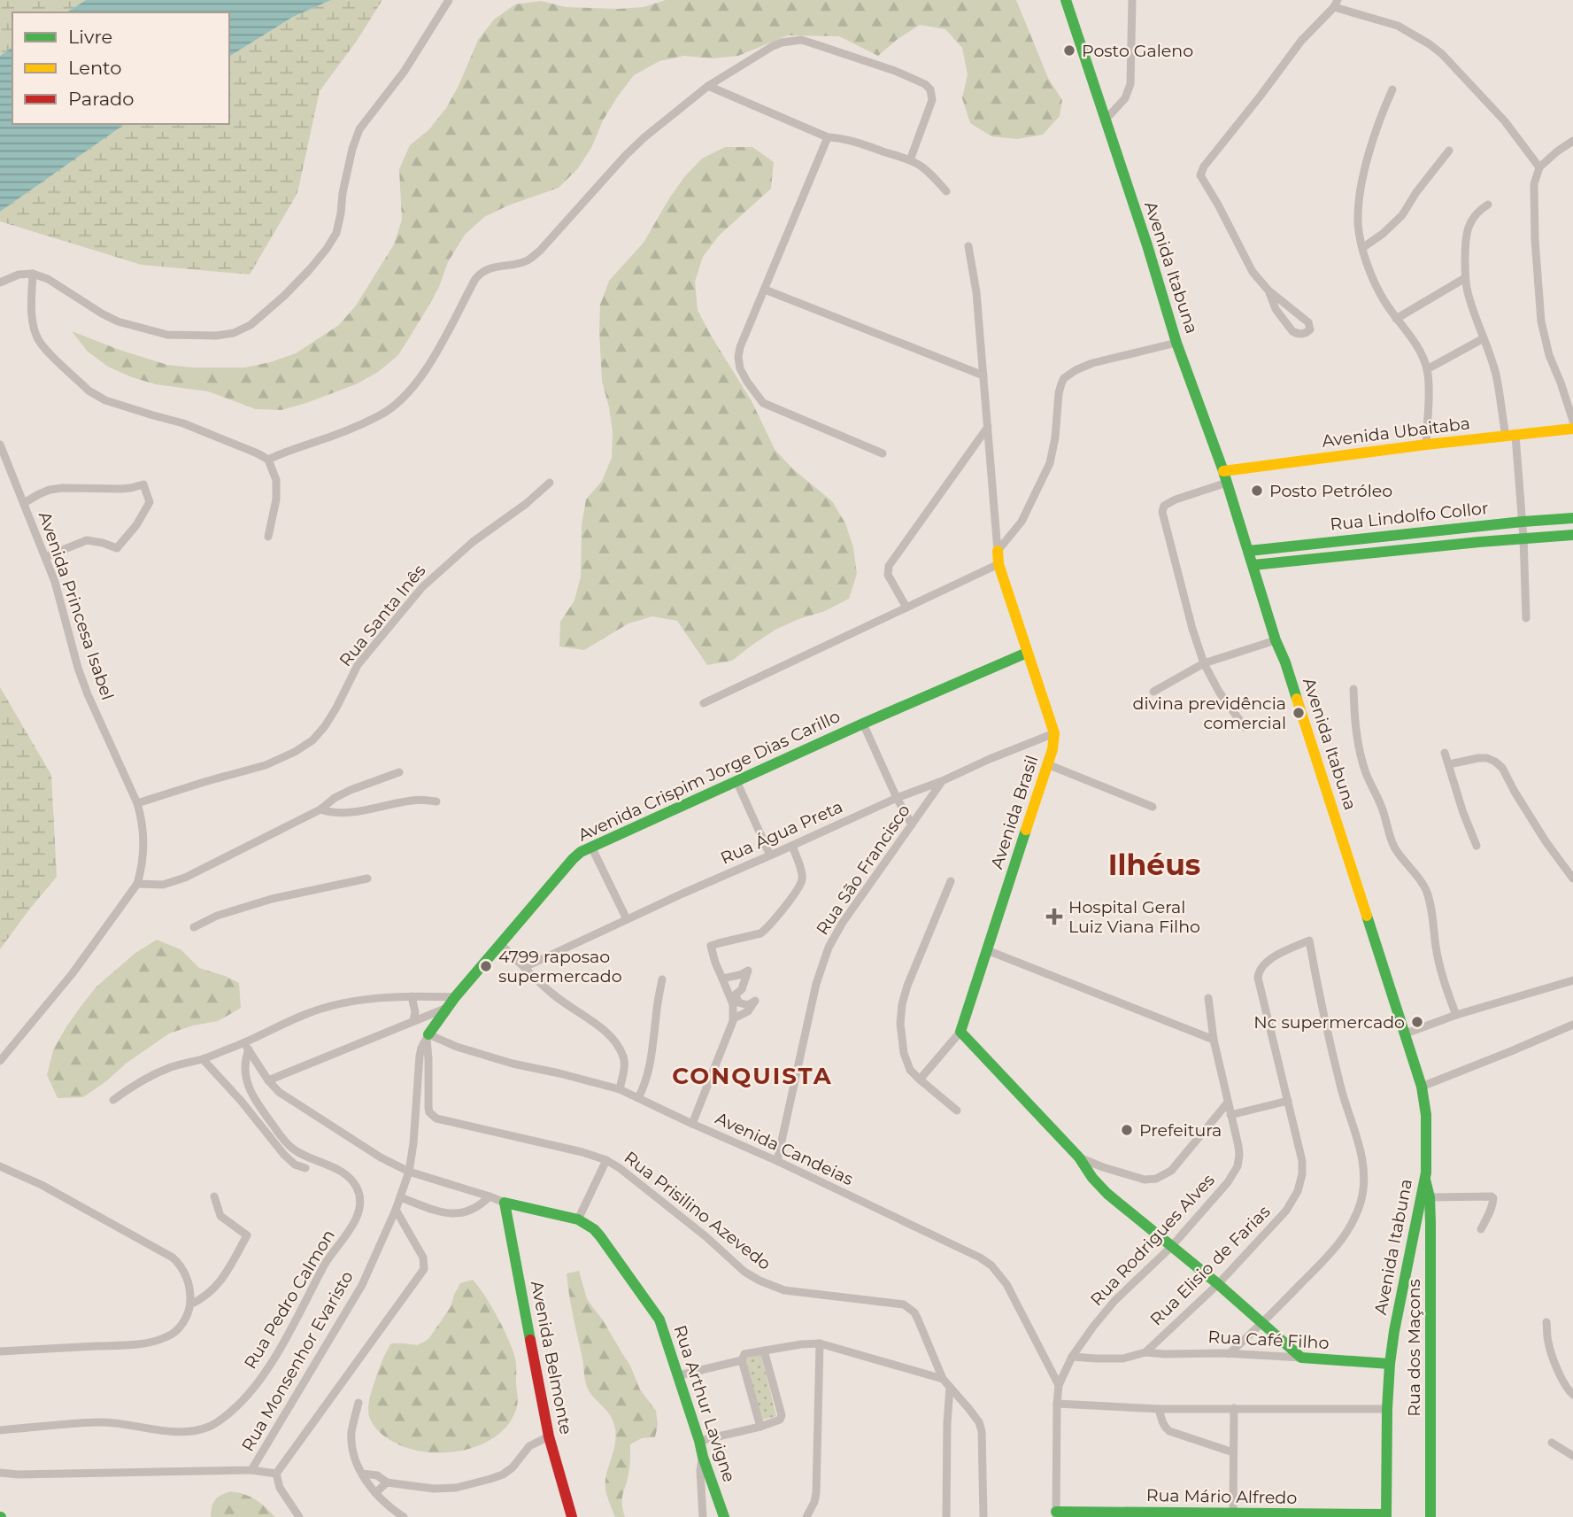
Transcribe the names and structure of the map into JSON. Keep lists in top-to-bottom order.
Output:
{
  "streets": {
    "main road": [
      "Avenida Itabuna",
      "Avenida Ubaitaba",
      "Rua Lindolfo Collor",
      "Avenida Crispim Jorge Dias Carillo",
      "Avenida Brasil",
      "Rua Café Filho",
      "Rua dos Maçons",
      "Avenida Belmonte",
      "Rua Arthur Lavigne",
      "Rua Mário Alfredo"
    ],
    "street": [
      "Avenida Princesa Isabel",
      "Rua Santa Inês",
      "Rua Água Preta",
      "Rua São Francisco",
      "Avenida Candeias",
      "Rua Prisilino Azevedo",
      "Rua Rodrigues Alves",
      "Rua Elisio de Farias",
      "Rua Pedro Calmon",
      "Rua Monsenhor Evaristo"
    ]
  },
  "crossings": [
    ["Avenida Itabuna", "Avenida Ubaitaba"],
    ["Avenida Itabuna", "Rua Lindolfo Collor"],
    ["Avenida Itabuna", "Rua Café Filho"],
    ["Avenida Itabuna", "Rua dos Maçons"],
    ["Avenida Itabuna", "Rua Mário Alfredo"],
    ["Avenida Princesa Isabel", "Rua Santa Inês"],
    ["Avenida Crispim Jorge Dias Carillo", "Avenida Brasil"],
    ["Avenida Crispim Jorge Dias Carillo", "Avenida Candeias"],
    ["Avenida Crispim Jorge Dias Carillo", "Rua Prisilino Azevedo"],
    ["Avenida Crispim Jorge Dias Carillo", "Rua Monsenhor Evaristo"],
    ["Avenida Brasil", "Rua Água Preta"],
    ["Rua Água Preta", "Rua São Francisco"],
    ["Rua São Francisco", "Avenida Candeias"],
    ["Avenida Candeias", "Rua Prisilino Azevedo"],
    ["Avenida Candeias", "Rua Rodrigues Alves"],
    ["Rua Rodrigues Alves", "Rua Café Filho"],
    ["Rua Elisio de Farias", "Rua Café Filho"],
    ["Avenida Belmonte", "Rua Arthur Lavigne"]
  ],
  "districts": ["Ilhéus", "CONQUISTA"],
  "places": {
    "other": [
      "Posto Galeno",
      "Posto Petróleo",
      "divina previdência comercial",
      "4799 raposao supermercado",
      "Nc supermercado",
      "Prefeitura"
    ],
    "health": ["Hospital Geral Luiz Viana Filho"]
  },
  "legend": ["Livre", "Lento", "Parado"]
}
